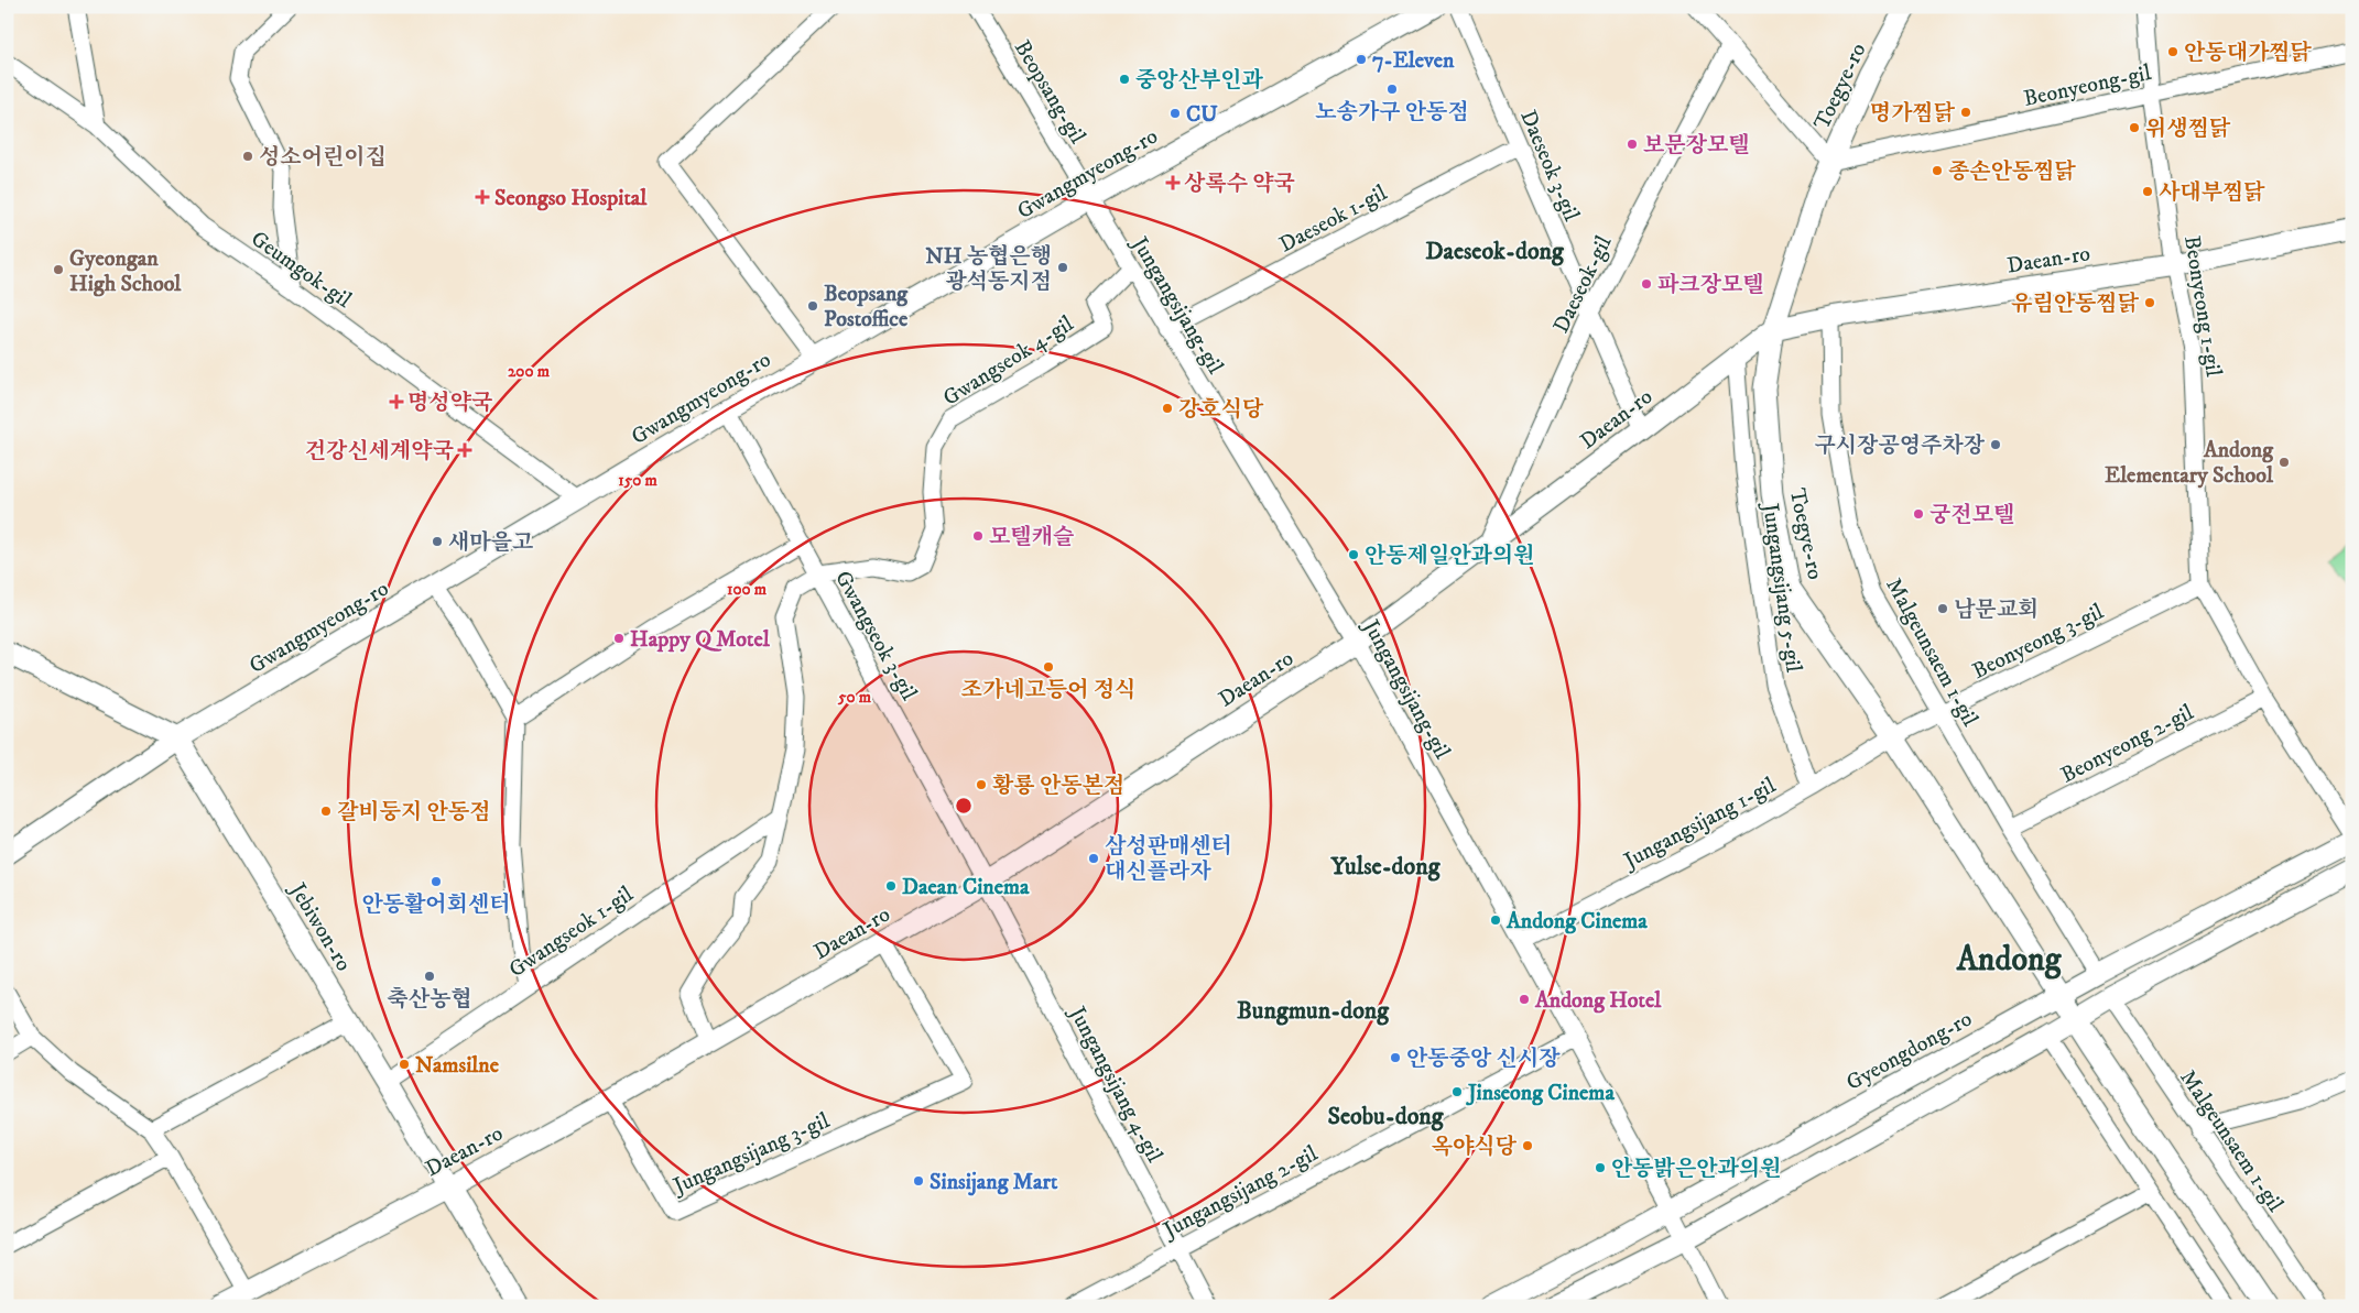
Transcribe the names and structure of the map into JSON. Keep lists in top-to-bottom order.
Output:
{
  "streets": {
    "street": [
      "Beonyeong-gil",
      "Toegye-ro",
      "Beopsang-gil",
      "Daeseok 3-gil",
      "Gwangmyeong-ro",
      "Daeseok 1-gil",
      "Daean-ro",
      "Geumgok-gil",
      "Daeseok-gil",
      "Jungangsijang-gil",
      "Beonyeong 1-gil",
      "Gwangseok 4-gil",
      "Jungangsijang 5-gil",
      "Gwangseok 3-gil",
      "Beonyeong 3-gil",
      "Malgeunsaem 1-gil",
      "Beonyeong 2-gil",
      "Jungangsijang 1-gil",
      "Jebiwon-ro",
      "Gwangseok 1-gil",
      "Gyeongdong-ro",
      "Jungangsijang 4-gil",
      "Jungangsijang 3-gil",
      "Jungangsijang 2-gil"
    ]
  },
  "crossings": [
    ["Beonyeong-gil", "Toegye-ro"],
    ["Beonyeong-gil", "Beonyeong 1-gil"],
    ["Toegye-ro", "Daean-ro"],
    ["Toegye-ro", "Beonyeong 3-gil"],
    ["Toegye-ro", "Jungangsijang 1-gil"],
    ["Toegye-ro", "Gyeongdong-ro"],
    ["Beopsang-gil", "Gwangmyeong-ro"],
    ["Beopsang-gil", "Jungangsijang-gil"],
    ["Daeseok 3-gil", "Daeseok 1-gil"],
    ["Daeseok 3-gil", "Daean-ro"],
    ["Daeseok 3-gil", "Daeseok-gil"],
    ["Gwangmyeong-ro", "Geumgok-gil"],
    ["Gwangmyeong-ro", "Jungangsijang-gil"],
    ["Gwangmyeong-ro", "Gwangseok 3-gil"],
    ["Gwangmyeong-ro", "Jebiwon-ro"],
    ["Daeseok 1-gil", "Jungangsijang-gil"],
    ["Daean-ro", "Daeseok-gil"],
    ["Daean-ro", "Jungangsijang-gil"],
    ["Daean-ro", "Beonyeong 1-gil"],
    ["Daean-ro", "Jungangsijang 5-gil"],
    ["Daean-ro", "Gwangseok 3-gil"],
    ["Daean-ro", "Malgeunsaem 1-gil"],
    ["Daean-ro", "Jebiwon-ro"],
    ["Daean-ro", "Jungangsijang 4-gil"],
    ["Daean-ro", "Jungangsijang 3-gil"],
    ["Jungangsijang-gil", "Gwangseok 4-gil"],
    ["Jungangsijang-gil", "Jungangsijang 1-gil"],
    ["Jungangsijang-gil", "Gyeongdong-ro"],
    ["Jungangsijang-gil", "Jungangsijang 2-gil"],
    ["Beonyeong 1-gil", "Beonyeong 3-gil"],
    ["Beonyeong 1-gil", "Beonyeong 2-gil"],
    ["Gwangseok 4-gil", "Gwangseok 3-gil"],
    ["Jungangsijang 5-gil", "Jungangsijang 1-gil"],
    ["Gwangseok 3-gil", "Jungangsijang 4-gil"],
    ["Beonyeong 3-gil", "Malgeunsaem 1-gil"],
    ["Beonyeong 3-gil", "Jungangsijang 1-gil"],
    ["Malgeunsaem 1-gil", "Beonyeong 2-gil"],
    ["Malgeunsaem 1-gil", "Gyeongdong-ro"],
    ["Jebiwon-ro", "Gwangseok 1-gil"],
    ["Jungangsijang 4-gil", "Jungangsijang 2-gil"]
  ],
  "districts": [
    "Daeseok-dong",
    "Yulse-dong",
    "Andong",
    "Bungmun-dong",
    "Seobu-dong"
  ],
  "places": {
    "other": [
      "안동대가찜닭",
      "7-Eleven",
      "중앙산부인과",
      "노송가구 안동점",
      "명가찜닭",
      "CU",
      "위생찜닭",
      "보문장모텔",
      "성소어린이집",
      "종손안동찜닭",
      "사대부찜닭",
      "NH 농협은행 광석동지점",
      "Gyeongan High School",
      "파크장모텔",
      "유림안동찜닭",
      "Beopsang Postoffice",
      "강호식당",
      "구시장공영주차장",
      "Andong Elementary School",
      "궁전모텔",
      "모텔캐슬",
      "새마을고",
      "안동제일안과의원",
      "남문교회",
      "Happy Q Motel",
      "조가네고등어 정식",
      "황룡 안동본점",
      "갈비둥지 안동점",
      "삼성판매센터 대신플라자",
      "안동활어회센터",
      "Daean Cinema",
      "Andong Cinema",
      "축산농협",
      "Andong Hotel",
      "안동중앙 신시장",
      "Namsilne",
      "Jinseong Cinema",
      "옥야식당",
      "안동밝은안과의원",
      "Sinsijang Mart"
    ],
    "health": [
      "상록수 약국",
      "Seongso Hospital",
      "명성약국",
      "건강신세계약국"
    ]
  },
  "rings": [
    "200 m",
    "150 m",
    "100 m",
    "50 m"
  ]
}
